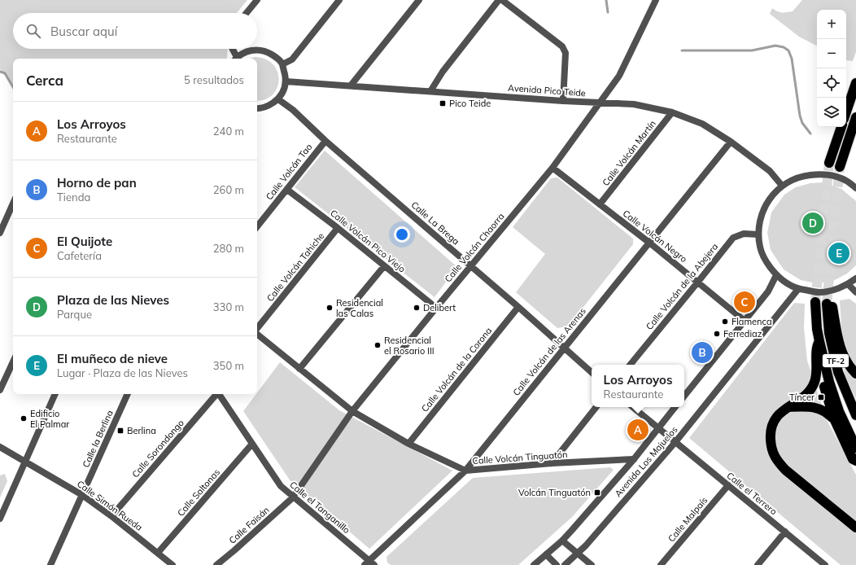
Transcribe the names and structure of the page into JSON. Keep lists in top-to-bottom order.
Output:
{
  "streets": {
    "highway": ["TF-2"],
    "street": [
      "Avenida Pico Teide",
      "Calle Volcán Martín",
      "Calle Volcán Tao",
      "Calle La Brega",
      "Calle Volcán Negro",
      "Calle Volcán Pico Viejo",
      "Calle Volcán Chaorra",
      "Calle Volcán Tahiche",
      "Calle Volcán de la Abejera",
      "Calle Volcán de las Arenas",
      "Calle Volcán de la Corona",
      "Calle la Berlina",
      "Calle Sorondongo",
      "Calle Volcán Tinguatón",
      "Avenida Los Majuelos",
      "Calle Saltonas",
      "Calle el Terrero",
      "Calle Simón Rueda",
      "Calle el Tanganillo",
      "Calle Malpaís",
      "Calle Faisán"
    ]
  },
  "crossings": [
    ["Avenida Pico Teide", "Calle Volcán Martín"],
    ["Avenida Pico Teide", "Calle Volcán Chaorra"],
    ["Avenida Pico Teide", "Calle Volcán de las Arenas"],
    ["Calle Volcán Martín", "Calle Volcán Negro"],
    ["Calle Volcán Tao", "Calle La Brega"],
    ["Calle Volcán Tao", "Calle Volcán Pico Viejo"],
    ["Calle La Brega", "Calle Volcán Chaorra"],
    ["Calle La Brega", "Calle Volcán de las Arenas"],
    ["Calle La Brega", "Calle Volcán de la Corona"],
    ["Calle Volcán Negro", "Calle Volcán Chaorra"],
    ["Calle Volcán Negro", "Calle Volcán de la Abejera"],
    ["Calle Volcán Negro", "Calle Volcán de las Arenas"],
    ["Calle Volcán Pico Viejo", "Calle Volcán Chaorra"],
    ["Calle Volcán Pico Viejo", "Calle Volcán Tahiche"],
    ["Calle Volcán Chaorra", "Calle Volcán Tinguatón"],
    ["Calle Volcán Chaorra", "Calle el Tanganillo"],
    ["Calle Volcán Chaorra", "Calle Faisán"],
    ["Calle Volcán de las Arenas", "Calle Volcán Tinguatón"],
    ["Calle Volcán de las Arenas", "Calle el Tanganillo"],
    ["Calle Volcán de la Corona", "Calle Volcán Tinguatón"],
    ["Calle la Berlina", "Calle Simón Rueda"],
    ["Calle Sorondongo", "Calle Simón Rueda"],
    ["Calle Volcán Tinguatón", "Avenida Los Majuelos"],
    ["Avenida Los Majuelos", "Calle el Terrero"],
    ["Calle Saltonas", "Calle Simón Rueda"],
    ["Calle Saltonas", "Calle el Tanganillo"],
    ["Calle el Terrero", "Calle Malpaís"],
    ["Calle el Tanganillo", "Calle Faisán"]
  ],
  "places": {
    "transit": [
      "Pico Teide",
      "Tíncer",
      "Berlina",
      "Volcán Tinguatón"
    ],
    "other": [
      "Residencial las Calas",
      "Delibert",
      "Flamenca",
      "Ferrediaz",
      "Residencial el Rosario III",
      "Edificio El Palmar"
    ]
  },
  "page": {
    "map_buttons": ["+", "−"],
    "search": "Buscar aquí",
    "heading": ["Cerca", "5 resultados"],
    "list": [
      {
        "mark": "A",
        "name": "Los Arroyos",
        "note": "Restaurante",
        "value": "240 m"
      },
      {
        "mark": "B",
        "name": "Horno de pan",
        "note": "Tienda",
        "value": "260 m"
      },
      {
        "mark": "C",
        "name": "El Quijote",
        "note": "Cafetería",
        "value": "280 m"
      },
      {
        "mark": "D",
        "name": "Plaza de las Nieves",
        "note": "Parque",
        "value": "330 m"
      },
      {
        "mark": "E",
        "name": "El muñeco de nieve",
        "note": "Lugar · Plaza de las Nieves",
        "value": "350 m"
      }
    ],
    "pins": [
      "D",
      "E",
      "C",
      "B",
      "A"
    ],
    "popup": ["Los Arroyos", "Restaurante"]
  }
}
